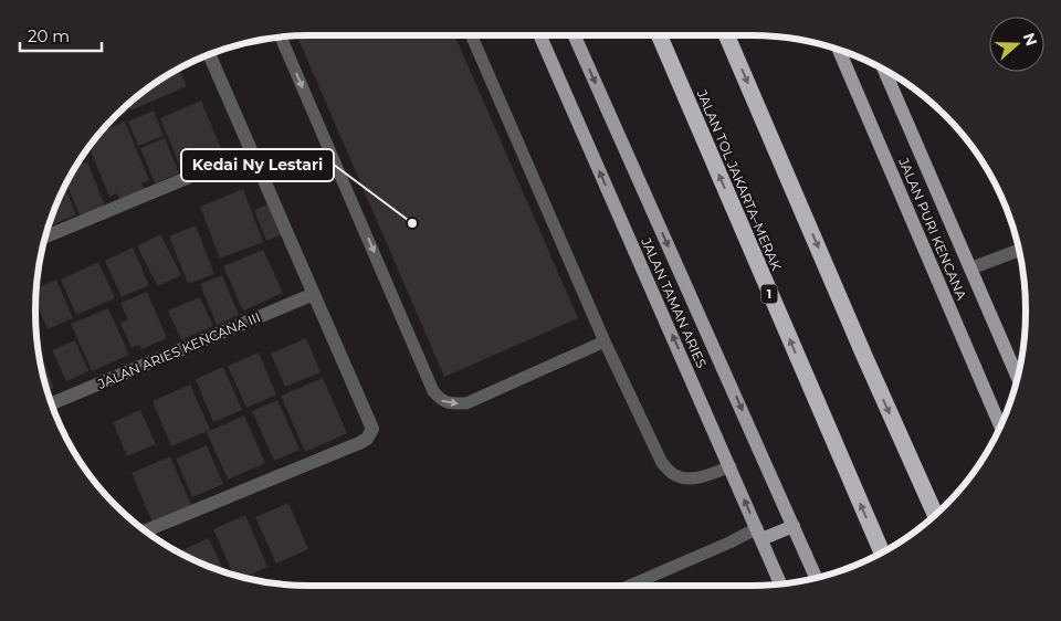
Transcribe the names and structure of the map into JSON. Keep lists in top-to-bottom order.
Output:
{
  "streets": {
    "highway": ["JALAN TOL JAKARTA–MERAK", "1"],
    "main road": ["JALAN PURI KENCANA", "JALAN TAMAN ARIES"],
    "street": ["JALAN ARIES KENCANA III"]
  },
  "places": ["Kedai Ny Lestari"],
  "scale_bar": "20 m",
  "north": "right"
}
